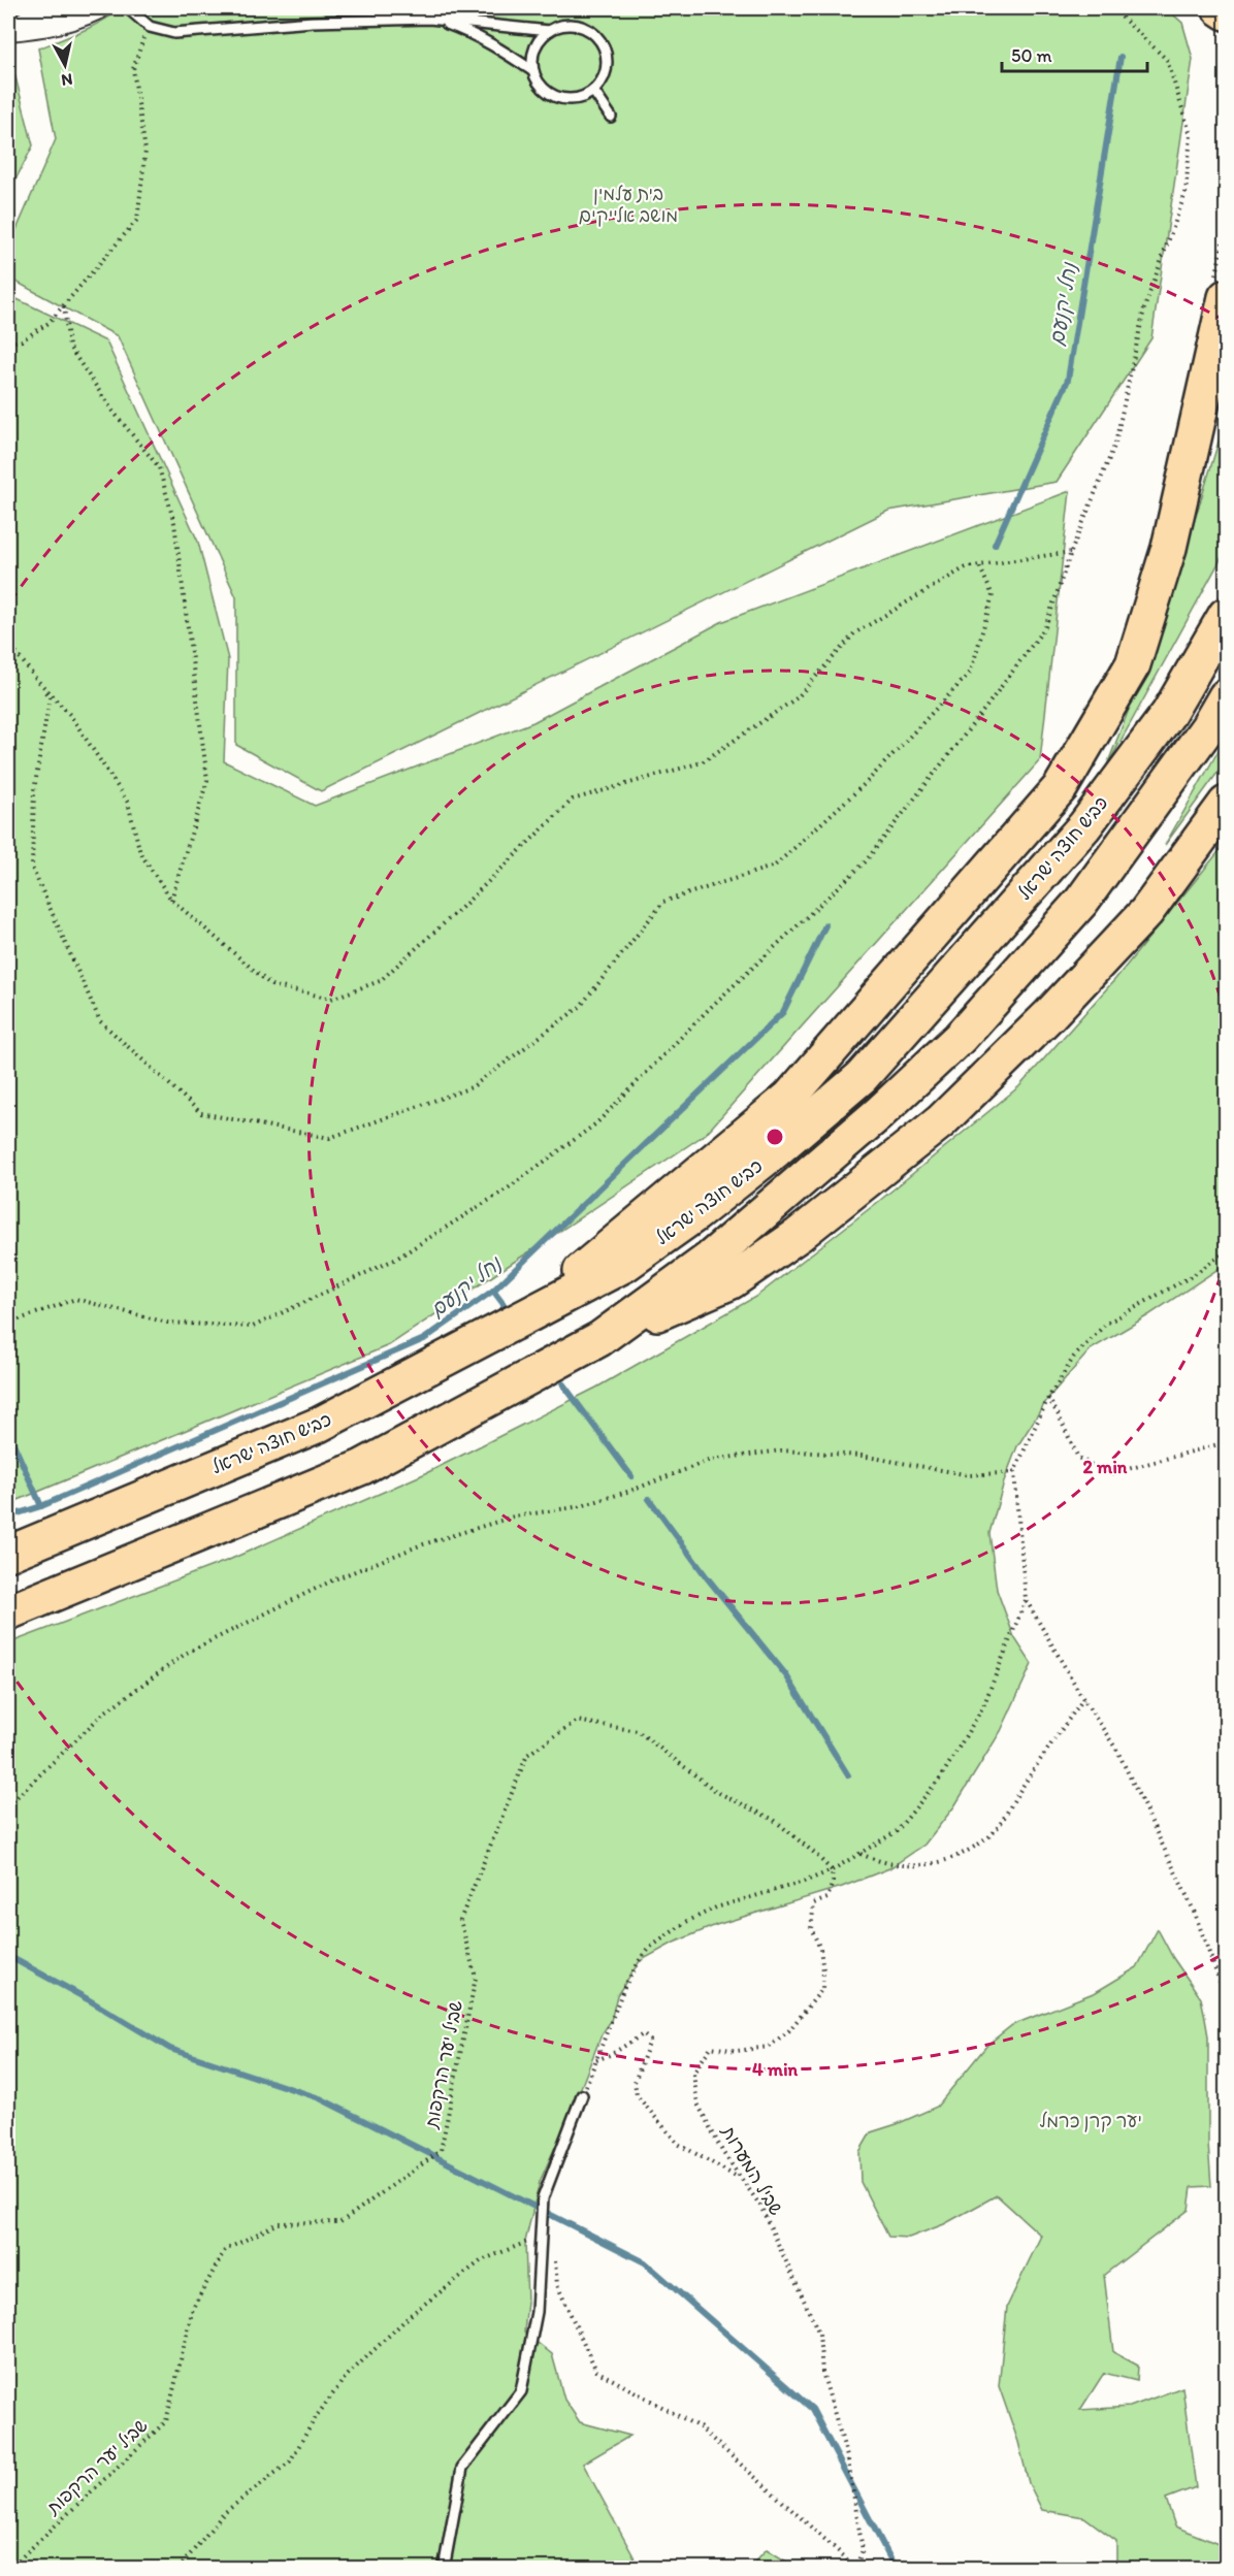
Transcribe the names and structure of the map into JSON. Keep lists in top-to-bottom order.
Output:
{
  "streets": {
    "highway": ["כביש חוצה ישראל"],
    "path": ["שביל יער הרקפות", "שביל המערות"]
  },
  "crossings": [
    ["שביל יער הרקפות", "שביל המערות"]
  ],
  "water": ["נחל יקנעם"],
  "parks": ["בית עלמין מושב אלייקים", "יער קרן כרמל"],
  "scale_bar": "50 m",
  "north": "bottom",
  "rings": ["2 min", "4 min"]
}
